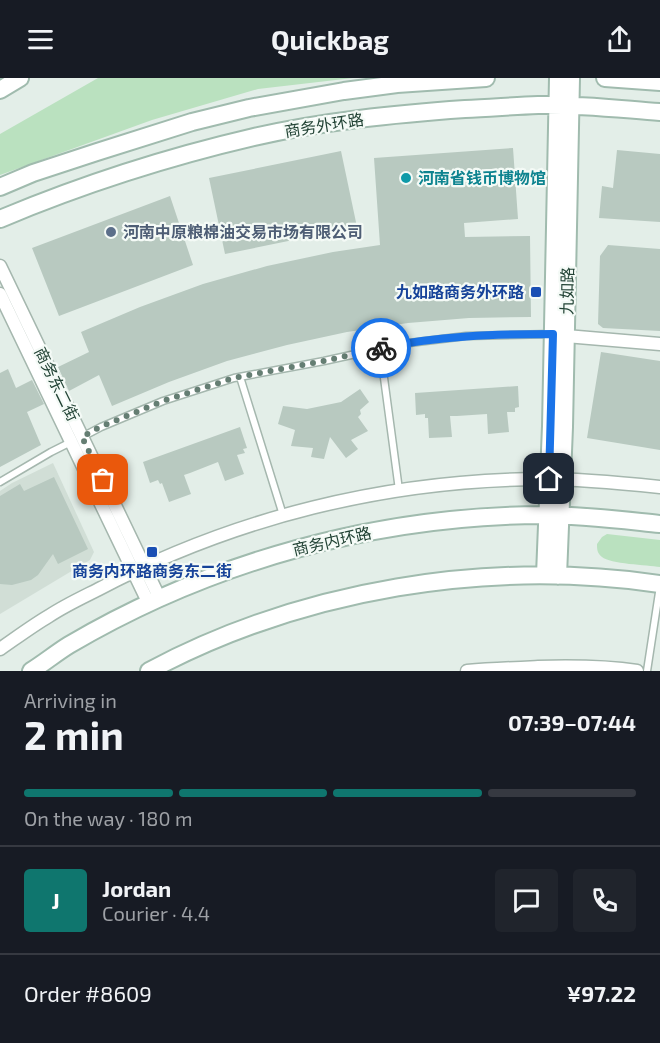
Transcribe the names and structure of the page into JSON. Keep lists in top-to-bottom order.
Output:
{
  "streets": {
    "street": [
      "商务外环路",
      "九如路",
      "商务东二街",
      "商务内环路"
    ]
  },
  "crossings": [
    ["商务外环路", "九如路"],
    ["九如路", "商务内环路"],
    ["商务东二街", "商务内环路"]
  ],
  "places": {
    "other": ["河南省钱币博物馆", "河南中原粮棉油交易市场有限公司"],
    "transit": ["九如路商务外环路", "商务内环路商务东二街"]
  },
  "page": {
    "header": "Quickbag",
    "heading": ["2 min", "Arriving in", "07:39–07:44"],
    "panel": [
      "Jordan",
      "Courier · 4.4",
      "Order #8609",
      "¥97.22"
    ],
    "bar": "On the way · 180 m",
    "round": "J"
  }
}
